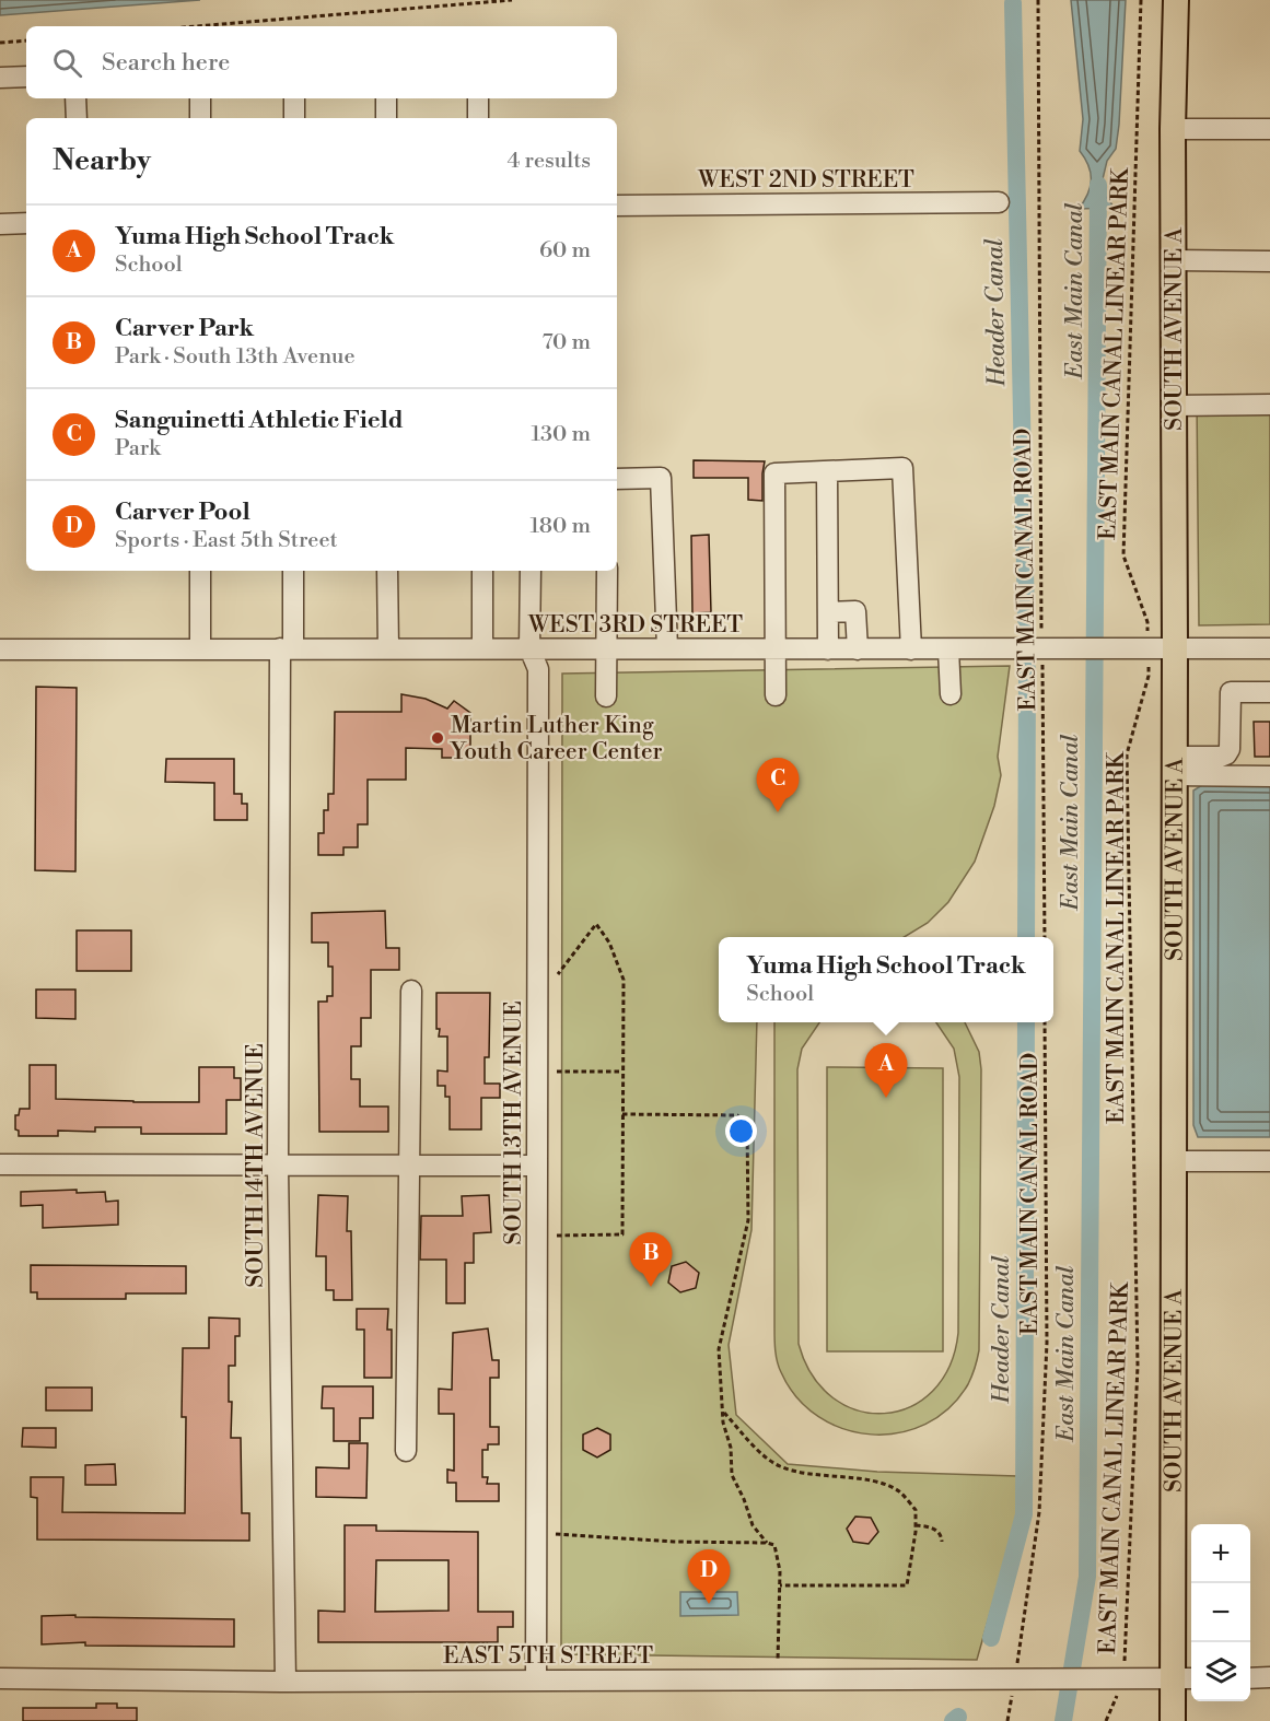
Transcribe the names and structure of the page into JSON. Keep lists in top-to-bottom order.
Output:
{
  "streets": {
    "main road": ["SOUTH AVENUE A"],
    "street": [
      "WEST 2ND STREET",
      "WEST 3RD STREET",
      "SOUTH 13TH AVENUE",
      "SOUTH 14TH AVENUE",
      "EAST 5TH STREET"
    ],
    "path": ["EAST MAIN CANAL LINEAR PARK", "EAST MAIN CANAL ROAD"]
  },
  "crossings": [
    ["SOUTH AVENUE A", "WEST 3RD STREET"],
    ["SOUTH AVENUE A", "EAST 5TH STREET"],
    ["EAST MAIN CANAL LINEAR PARK", "WEST 3RD STREET"],
    ["EAST MAIN CANAL LINEAR PARK", "EAST 5TH STREET"],
    ["EAST MAIN CANAL ROAD", "WEST 3RD STREET"],
    ["EAST MAIN CANAL ROAD", "EAST 5TH STREET"],
    ["WEST 3RD STREET", "SOUTH 13TH AVENUE"],
    ["WEST 3RD STREET", "SOUTH 14TH AVENUE"],
    ["SOUTH 13TH AVENUE", "EAST 5TH STREET"],
    ["SOUTH 14TH AVENUE", "EAST 5TH STREET"]
  ],
  "water": ["East Main Canal", "Header Canal"],
  "places": ["Martin Luther King Youth Career Center"],
  "page": {
    "search": "Search here",
    "heading": ["Nearby", "4 results"],
    "list": [
      {
        "mark": "A",
        "name": "Yuma High School Track",
        "note": "School",
        "value": "60 m"
      },
      {
        "mark": "B",
        "name": "Carver Park",
        "note": "Park · South 13th Avenue",
        "value": "70 m"
      },
      {
        "mark": "C",
        "name": "Sanguinetti Athletic Field",
        "note": "Park",
        "value": "130 m"
      },
      {
        "mark": "D",
        "name": "Carver Pool",
        "note": "Sports · East 5th Street",
        "value": "180 m"
      }
    ],
    "pins": [
      "C",
      "A",
      "B",
      "D"
    ],
    "popup": ["Yuma High School Track", "School"],
    "map_buttons": ["+", "−"]
  }
}
